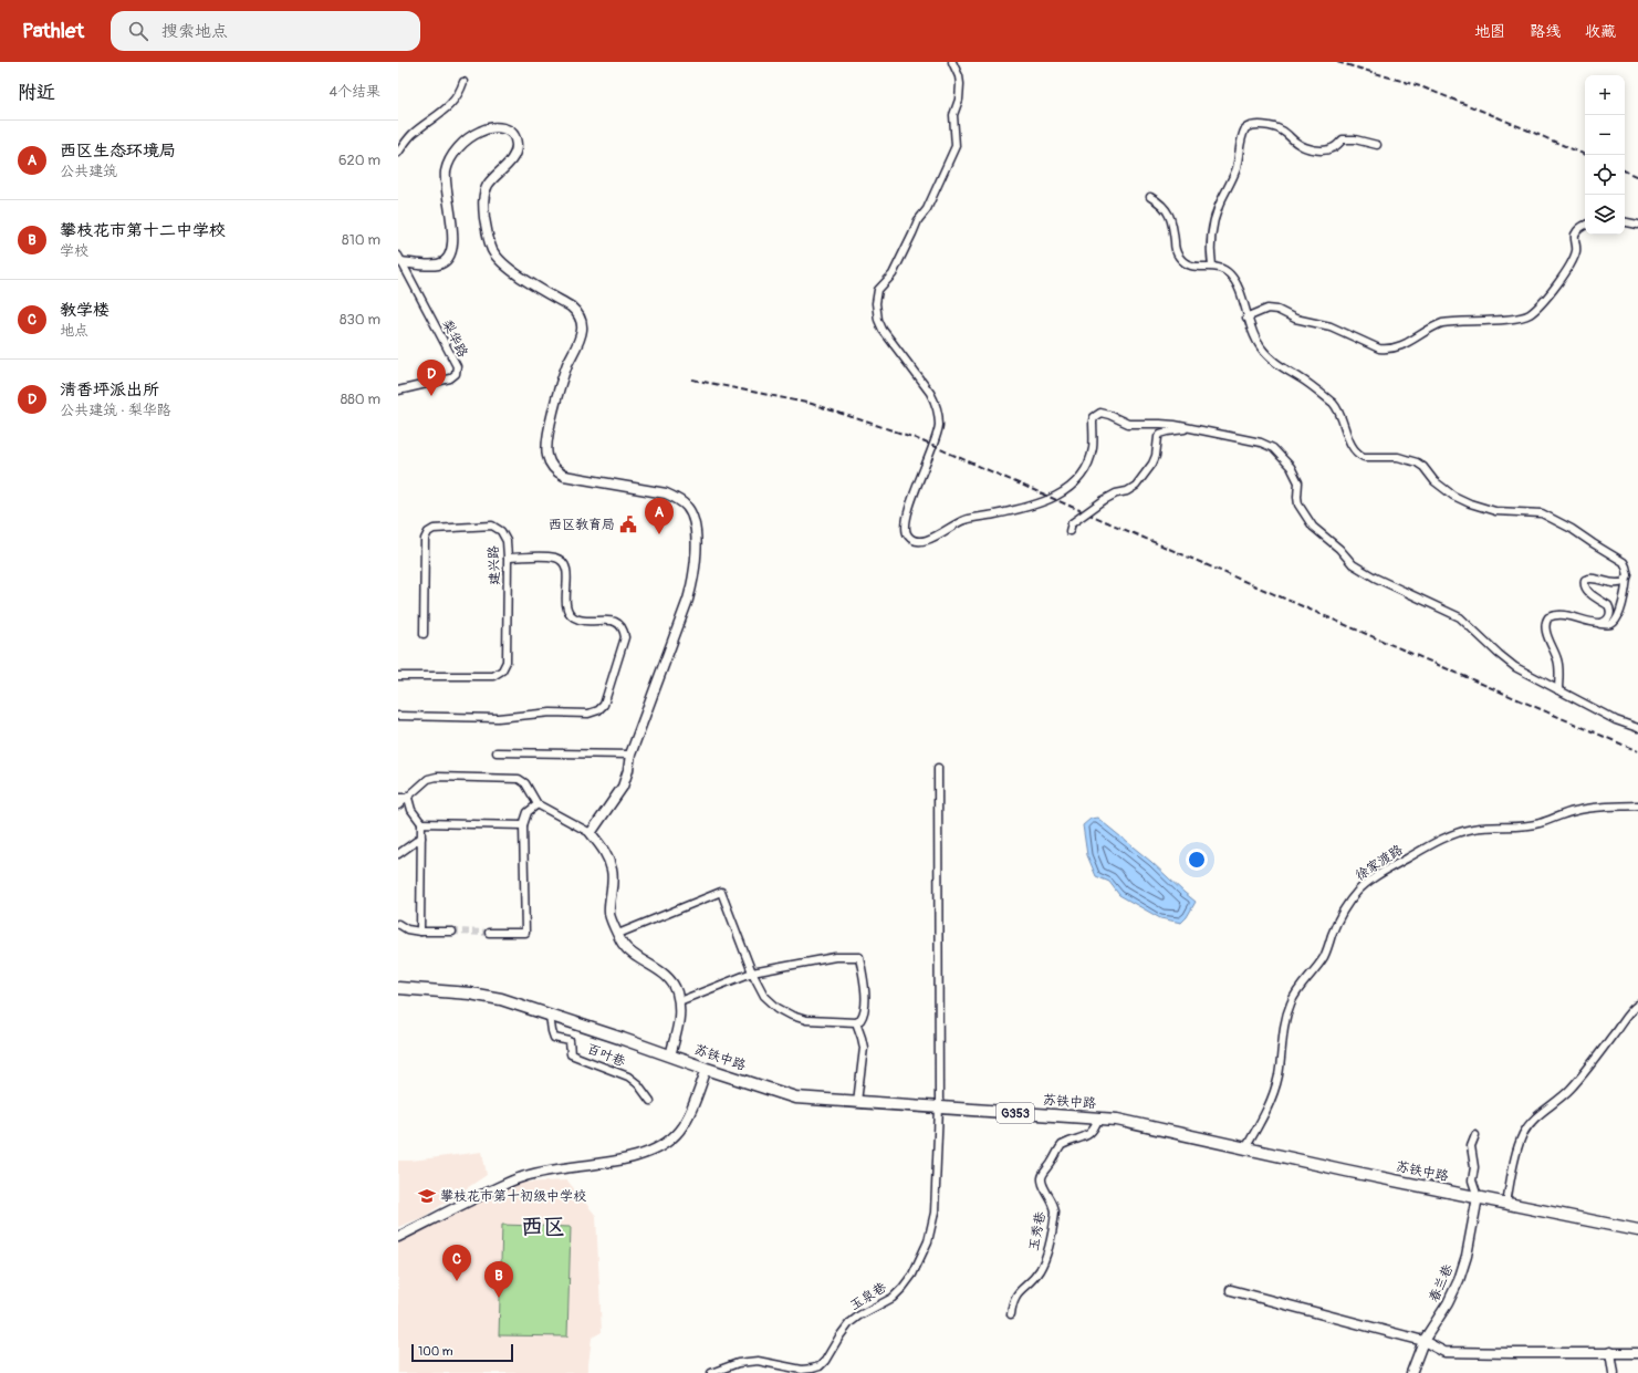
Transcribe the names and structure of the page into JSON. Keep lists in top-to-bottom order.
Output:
{
  "streets": {
    "highway": ["苏铁中路", "G353"],
    "street": [
      "梨华路",
      "建兴路",
      "徐家渡路",
      "百叶巷",
      "玉秀巷",
      "春兰巷",
      "玉泉巷"
    ]
  },
  "crossings": [
    ["徐家渡路", "苏铁中路"],
    ["百叶巷", "苏铁中路"],
    ["苏铁中路", "玉秀巷"],
    ["苏铁中路", "春兰巷"],
    ["苏铁中路", "玉泉巷"]
  ],
  "districts": ["西区"],
  "places": {
    "public building": ["西区教育局"],
    "school or university": ["攀枝花市第十初级中学校"]
  },
  "scale_bar": "100 m",
  "page": {
    "header": "Pathlet",
    "search": "搜索地点",
    "nav": ["地图", "路线", "收藏"],
    "heading": ["附近", "4个结果"],
    "map_buttons": ["+", "−"],
    "list": [
      {
        "mark": "A",
        "name": "西区生态环境局",
        "note": "公共建筑",
        "value": "620 m"
      },
      {
        "mark": "B",
        "name": "攀枝花市第十二中学校",
        "note": "学校",
        "value": "810 m"
      },
      {
        "mark": "C",
        "name": "教学楼",
        "note": "地点",
        "value": "830 m"
      },
      {
        "mark": "D",
        "name": "清香坪派出所",
        "note": "公共建筑 · 梨华路",
        "value": "880 m"
      }
    ],
    "pins": [
      "D",
      "A",
      "C",
      "B"
    ],
    "scale": "100 m"
  }
}
